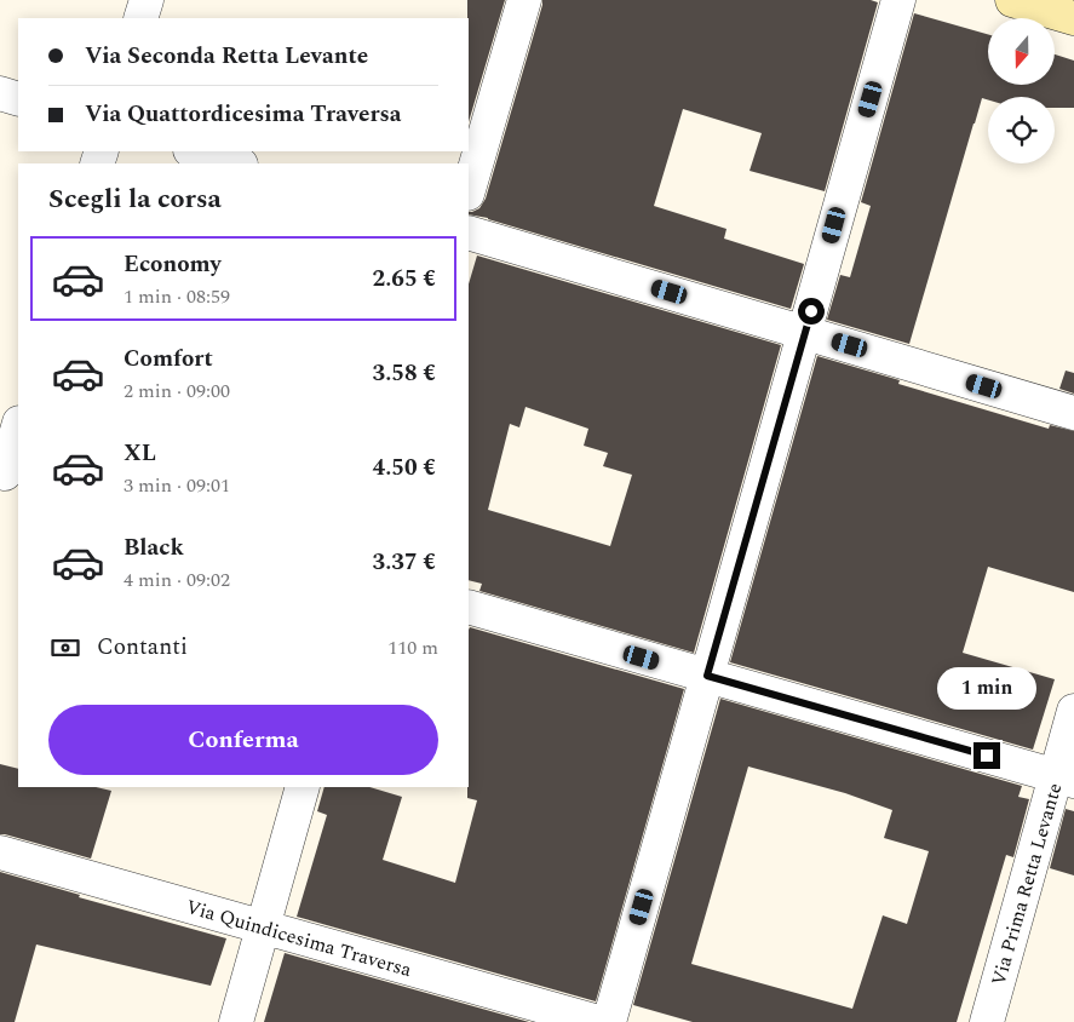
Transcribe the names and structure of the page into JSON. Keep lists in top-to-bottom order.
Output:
{
  "streets": {
    "street": ["Via Prima Retta Levante", "Via Quindicesima Traversa"]
  },
  "north": "bottom",
  "page": {
    "banner": ["Via Seconda Retta Levante", "Via Quattordicesima Traversa"],
    "heading": "Scegli la corsa",
    "list": [
      {
        "name": "Economy",
        "note": "1 min · 08:59",
        "value": "2.65 €"
      },
      {
        "name": "Comfort",
        "note": "2 min · 09:00",
        "value": "3.58 €"
      },
      {
        "name": "XL",
        "note": "3 min · 09:01",
        "value": "4.50 €"
      },
      {
        "name": "Black",
        "note": "4 min · 09:02",
        "value": "3.37 €"
      }
    ],
    "pay": ["Contanti", "110 m"],
    "bubble": "1 min",
    "buttons": "Conferma"
  }
}
